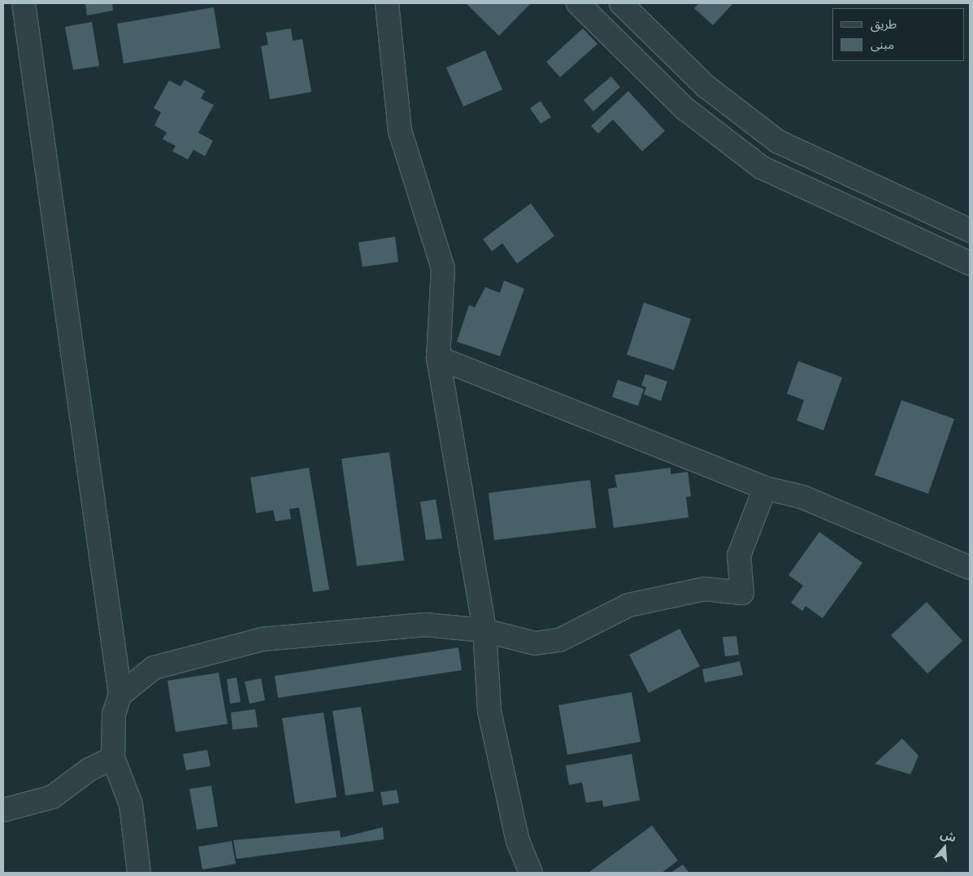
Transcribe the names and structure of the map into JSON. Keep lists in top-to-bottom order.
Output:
{
  "legend": ["طريق", "مبنى"],
  "north": "top"
}
